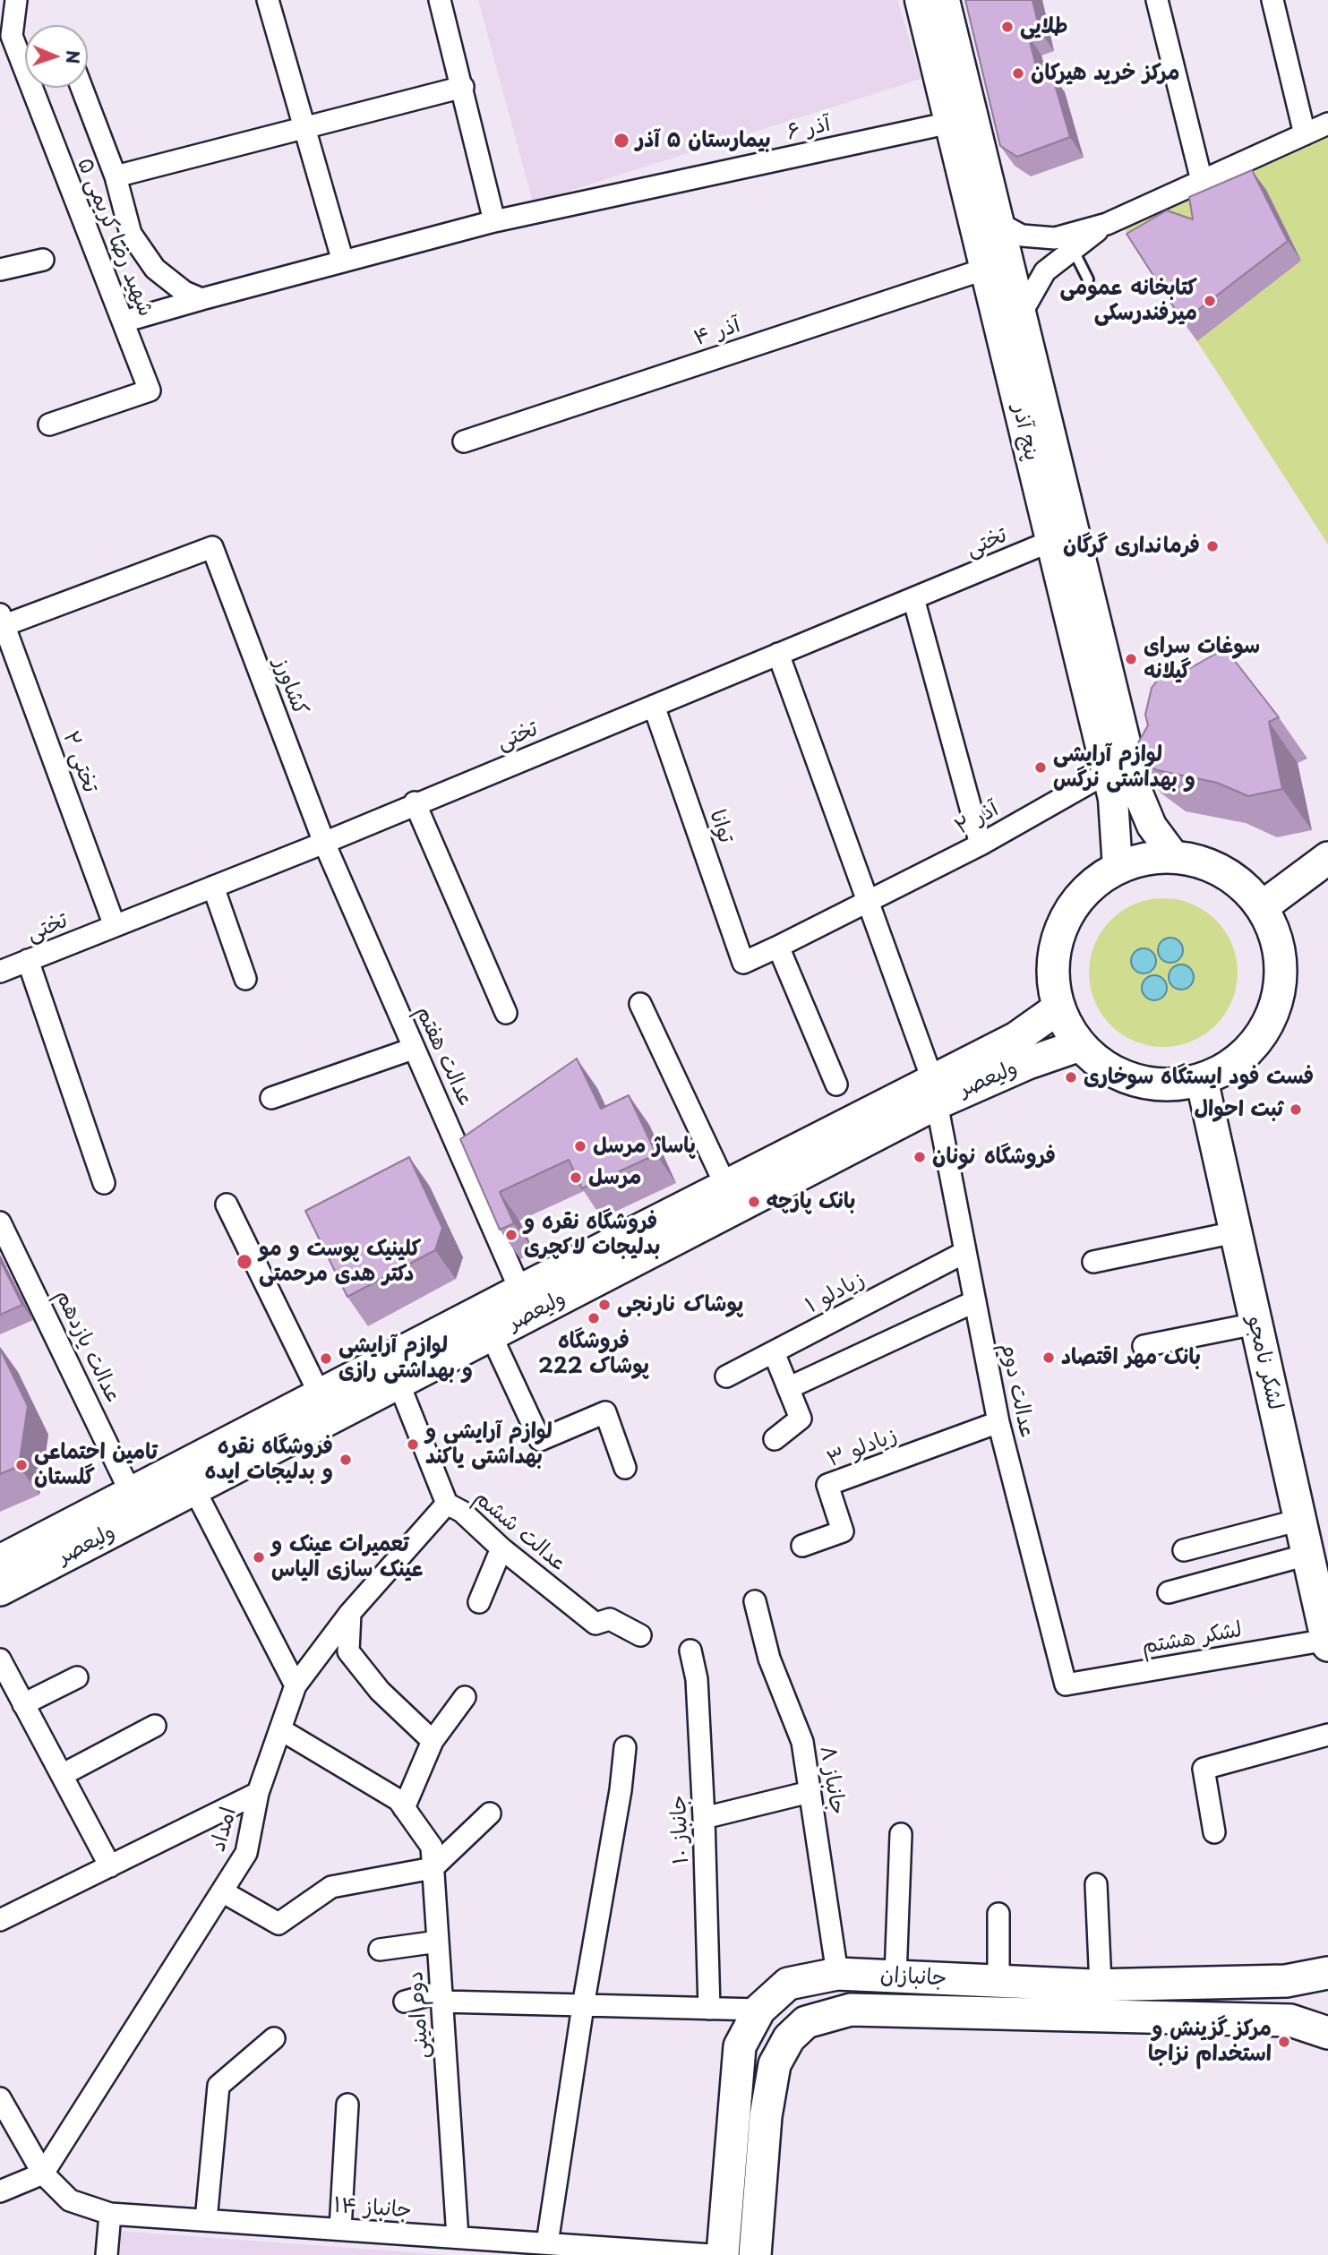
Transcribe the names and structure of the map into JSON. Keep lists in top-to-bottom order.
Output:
{
  "streets": {
    "main road": [
      "پنج آذر",
      "ولیعصر",
      "لشکر نامجو",
      "جانبازان"
    ],
    "street": [
      "آذر ۶",
      "شهید رضا کریمی ۵",
      "آذر ۴",
      "تختی",
      "کشاورز",
      "تختی ۲",
      "۲ آذر",
      "توانا",
      "عدالت هفتم",
      "زیادلو ۱",
      "عدالت یازدهم",
      "عدالت دوم",
      "زیادلو ۳",
      "عدالت ششم",
      "لشکر هشتم",
      "جانباز ۸",
      "امداد",
      "۱۰ جانباز",
      "دوم امینی",
      "جانباز ۱۴"
    ]
  },
  "crossings": [
    ["آذر ۶", "شهید رضا کریمی ۵"],
    ["آذر ۶", "پنج آذر"],
    ["آذر ۴", "پنج آذر"],
    ["پنج آذر", "تختی"],
    ["پنج آذر", "۲ آذر"],
    ["تختی", "کشاورز"],
    ["تختی", "تختی ۲"],
    ["تختی", "توانا"],
    ["تختی", "عدالت هفتم"],
    ["تختی", "عدالت دوم"],
    ["کشاورز", "تختی ۲"],
    ["کشاورز", "عدالت هفتم"],
    ["۲ آذر", "توانا"],
    ["۲ آذر", "عدالت دوم"],
    ["عدالت هفتم", "ولیعصر"],
    ["ولیعصر", "عدالت یازدهم"],
    ["ولیعصر", "عدالت دوم"],
    ["ولیعصر", "عدالت ششم"],
    ["زیادلو ۱", "عدالت دوم"],
    ["لشکر نامجو", "لشکر هشتم"],
    ["عدالت دوم", "زیادلو ۳"],
    ["عدالت دوم", "لشکر هشتم"],
    ["عدالت ششم", "امداد"],
    ["جانباز ۸", "جانبازان"],
    ["امداد", "جانباز ۱۴"],
    ["دوم امینی", "جانباز ۱۴"]
  ],
  "places": [
    "طلایی",
    "مرکز خرید هیرکان",
    "بیمارستان ۵ آذر",
    "کتابخانه عمومی میرفندرسکی",
    "فرمانداری گرگان",
    "سوغات سرای گیلانه",
    "لوازم آرایشی و بهداشتی نرگس",
    "فست فود ایستگاه سوخاری",
    "ثبت احوال",
    "پاساژ مرسل",
    "فروشگاه نونان",
    "مرسل",
    "بانک پارچه",
    "فروشگاه نقره و بدلیجات لاکچری",
    "کلینیک پوست و مو دکتر هدی مرحمتی",
    "پوشاک نارنجی",
    "فروشگاه پوشاک 222",
    "بانک مهر اقتصاد",
    "لوازم آرایشی و بهداشتی رازی",
    "لوازم آرایشی و بهداشتی یاکند",
    "فروشگاه نقره و بدلیجات ایده",
    "تامین اجتماعی گلستان",
    "تعمیرات عینک و عینک سازی الیاس",
    "مرکز گزینش و استخدام نزاجا"
  ],
  "north": "right"
}
